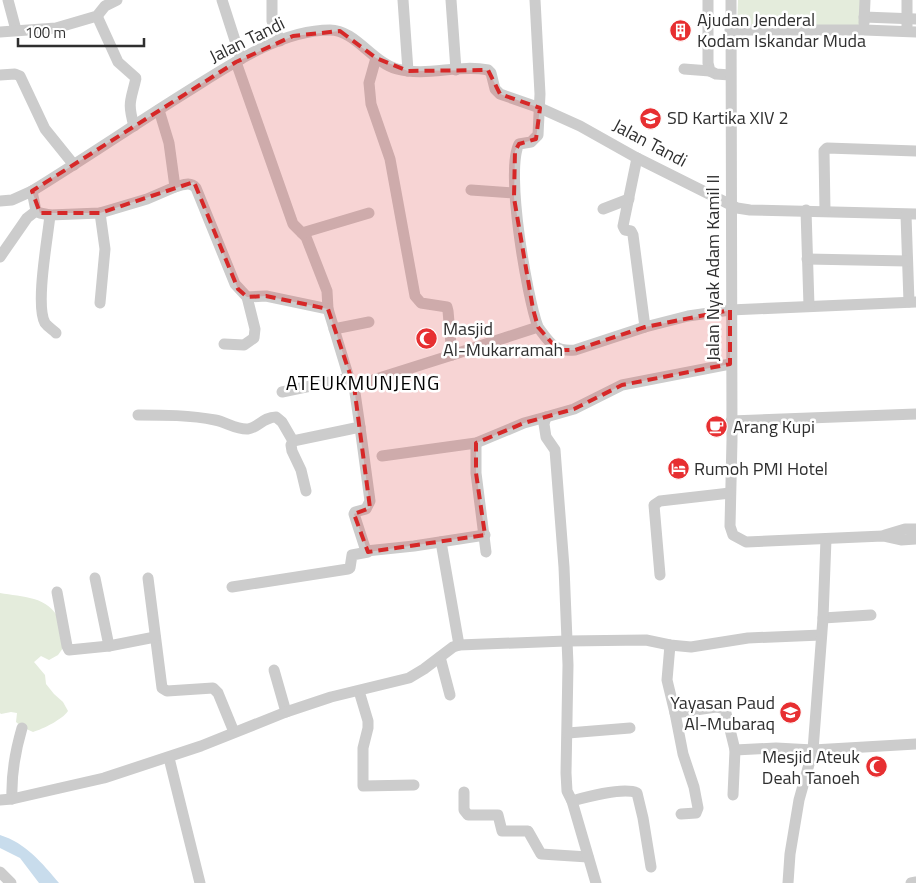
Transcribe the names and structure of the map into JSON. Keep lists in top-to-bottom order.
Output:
{
  "streets": {
    "street": ["Jalan Tandi", "Jalan Nyak Adam Kamil II"]
  },
  "crossings": [
    ["Jalan Tandi", "Jalan Nyak Adam Kamil II"]
  ],
  "districts": ["ATEUKMUNJENG"],
  "places": {
    "building": ["Ajudan Jenderal Kodam Iskandar Muda"],
    "school or university": ["SD Kartika XIV 2", "Yayasan Paud Al-Mubaraq"],
    "mosque": ["Masjid Al-Mukarramah", "Mesjid Ateuk Deah Tanoeh"],
    "cafe": ["Arang Kupi"],
    "hotel": ["Rumoh PMI Hotel"]
  },
  "scale_bar": "100 m"
}
